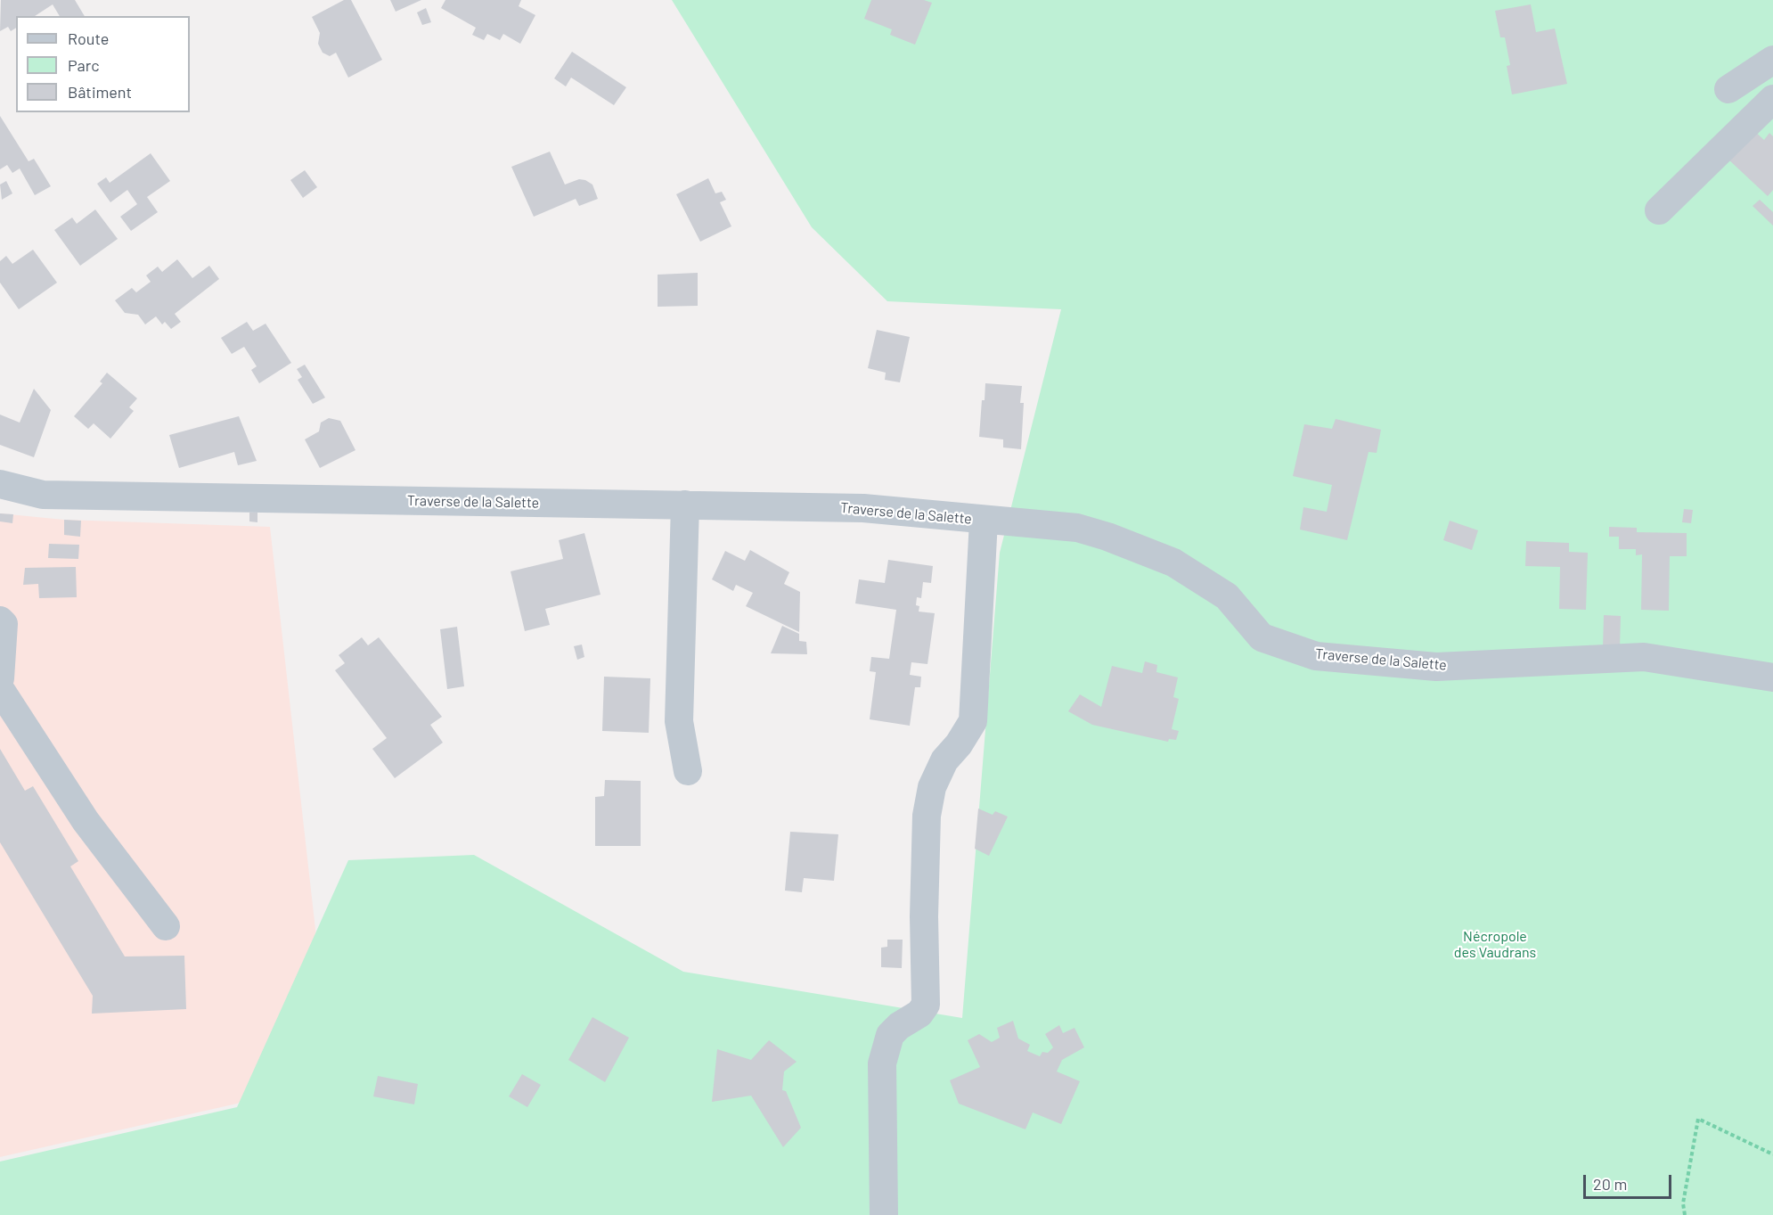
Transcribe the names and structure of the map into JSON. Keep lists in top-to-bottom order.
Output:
{
  "streets": {
    "street": ["Traverse de la Salette"]
  },
  "parks": ["Nécropole des Vaudrans"],
  "legend": ["Route", "Parc", "Bâtiment"],
  "scale_bar": "20 m"
}
